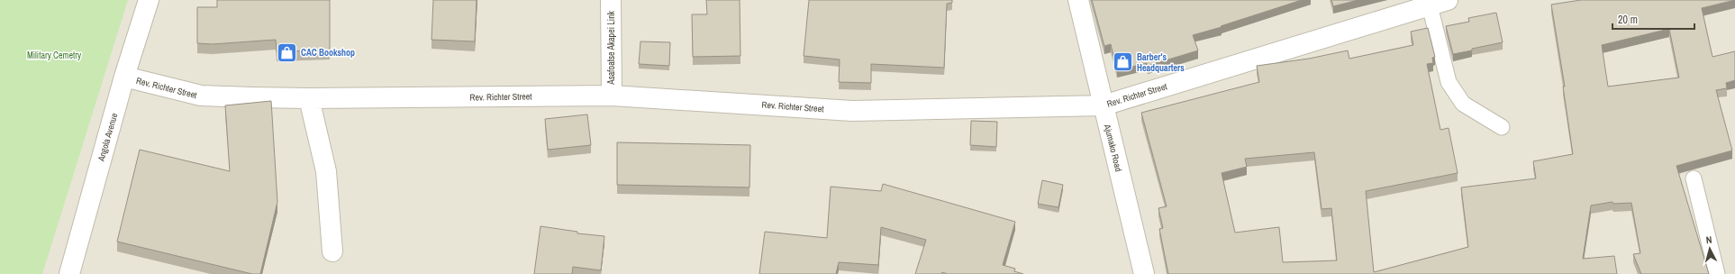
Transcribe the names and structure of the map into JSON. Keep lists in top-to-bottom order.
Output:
{
  "streets": {
    "street": [
      "Asafoatse Akapei Link",
      "Rev. Richter Street",
      "Angola Avenue",
      "Ajumako Road"
    ]
  },
  "crossings": [
    ["Asafoatse Akapei Link", "Rev. Richter Street"],
    ["Rev. Richter Street", "Angola Avenue"],
    ["Rev. Richter Street", "Ajumako Road"]
  ],
  "parks": ["Military Cemetry"],
  "places": {
    "shop": ["CAC Bookshop", "Barber's Headquarters"]
  },
  "scale_bar": "20 m",
  "north": "top"
}
